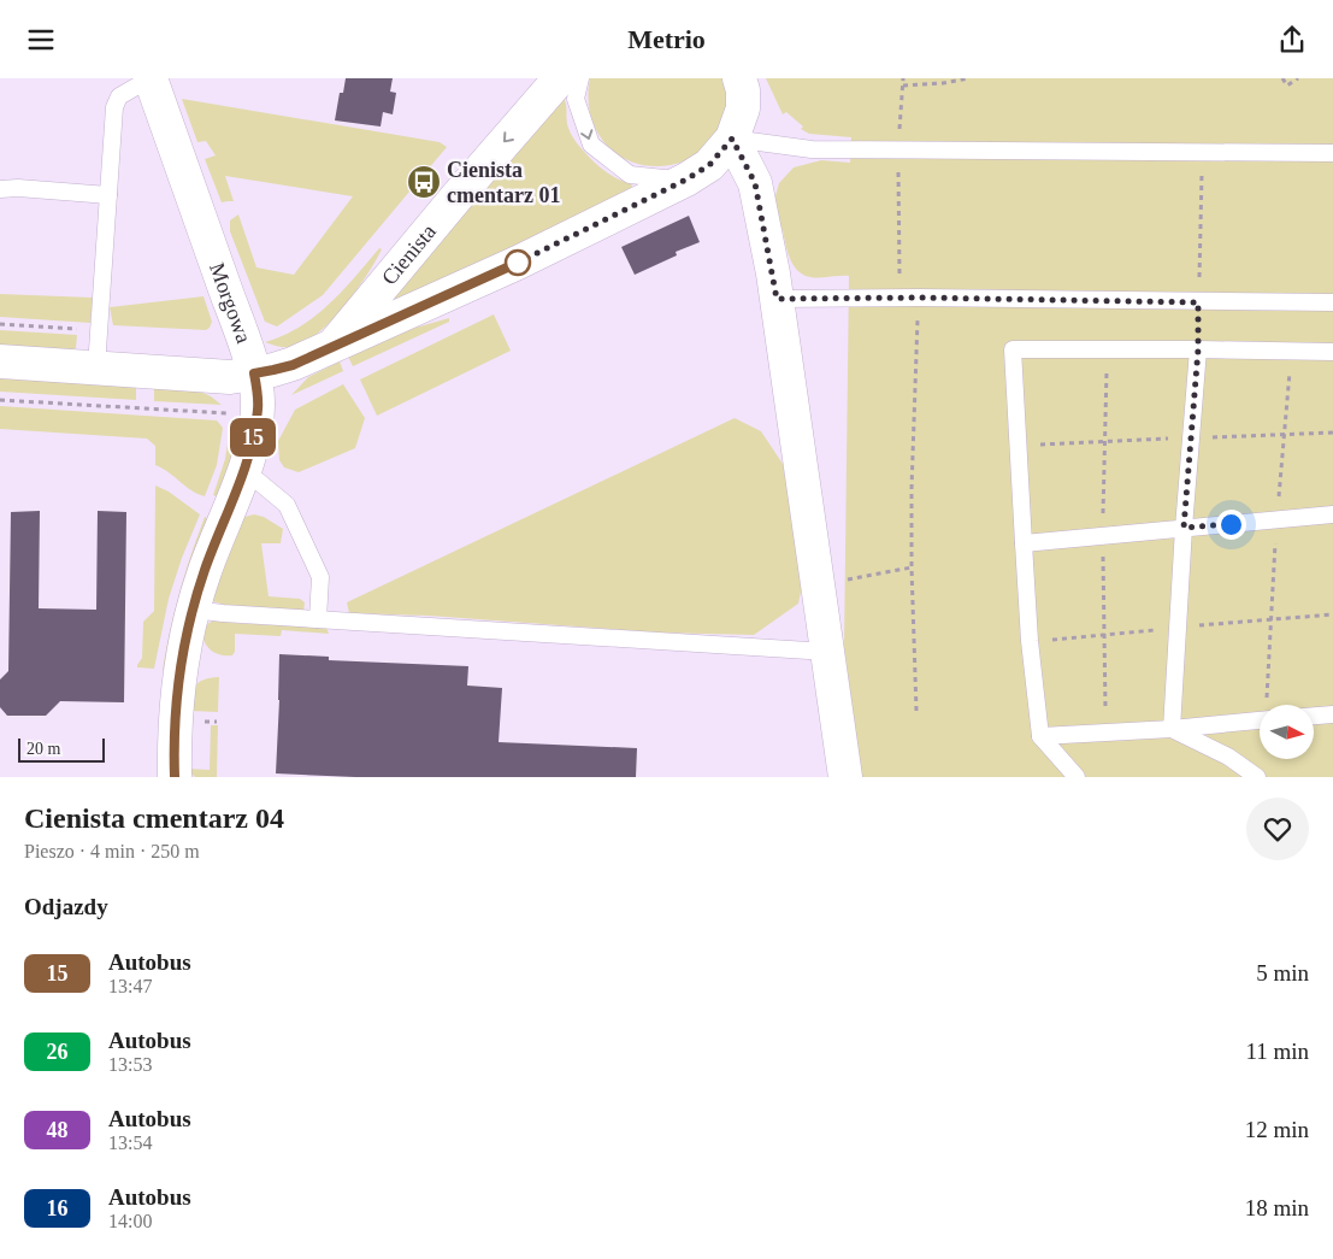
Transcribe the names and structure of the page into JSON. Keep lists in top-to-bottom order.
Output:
{
  "streets": {
    "street": ["Cienista", "Morgowa"]
  },
  "crossings": [
    ["Cienista", "Morgowa"]
  ],
  "places": {
    "bus stop": ["Cienista cmentarz 01"]
  },
  "lines": ["bus line 15"],
  "scale_bar": "20 m",
  "north": "right",
  "page": {
    "header": "Metrio",
    "on_map": "15",
    "scale": "20 m",
    "heading": [
      ["Cienista cmentarz 04", "Pieszo · 4 min · 250 m"],
      "Odjazdy"
    ],
    "list": [
      {
        "mark": "15",
        "name": "Autobus",
        "note": "13:47",
        "value": "5 min"
      },
      {
        "mark": "26",
        "name": "Autobus",
        "note": "13:53",
        "value": "11 min"
      },
      {
        "mark": "48",
        "name": "Autobus",
        "note": "13:54",
        "value": "12 min"
      },
      {
        "mark": "16",
        "name": "Autobus",
        "note": "14:00",
        "value": "18 min"
      }
    ]
  }
}
